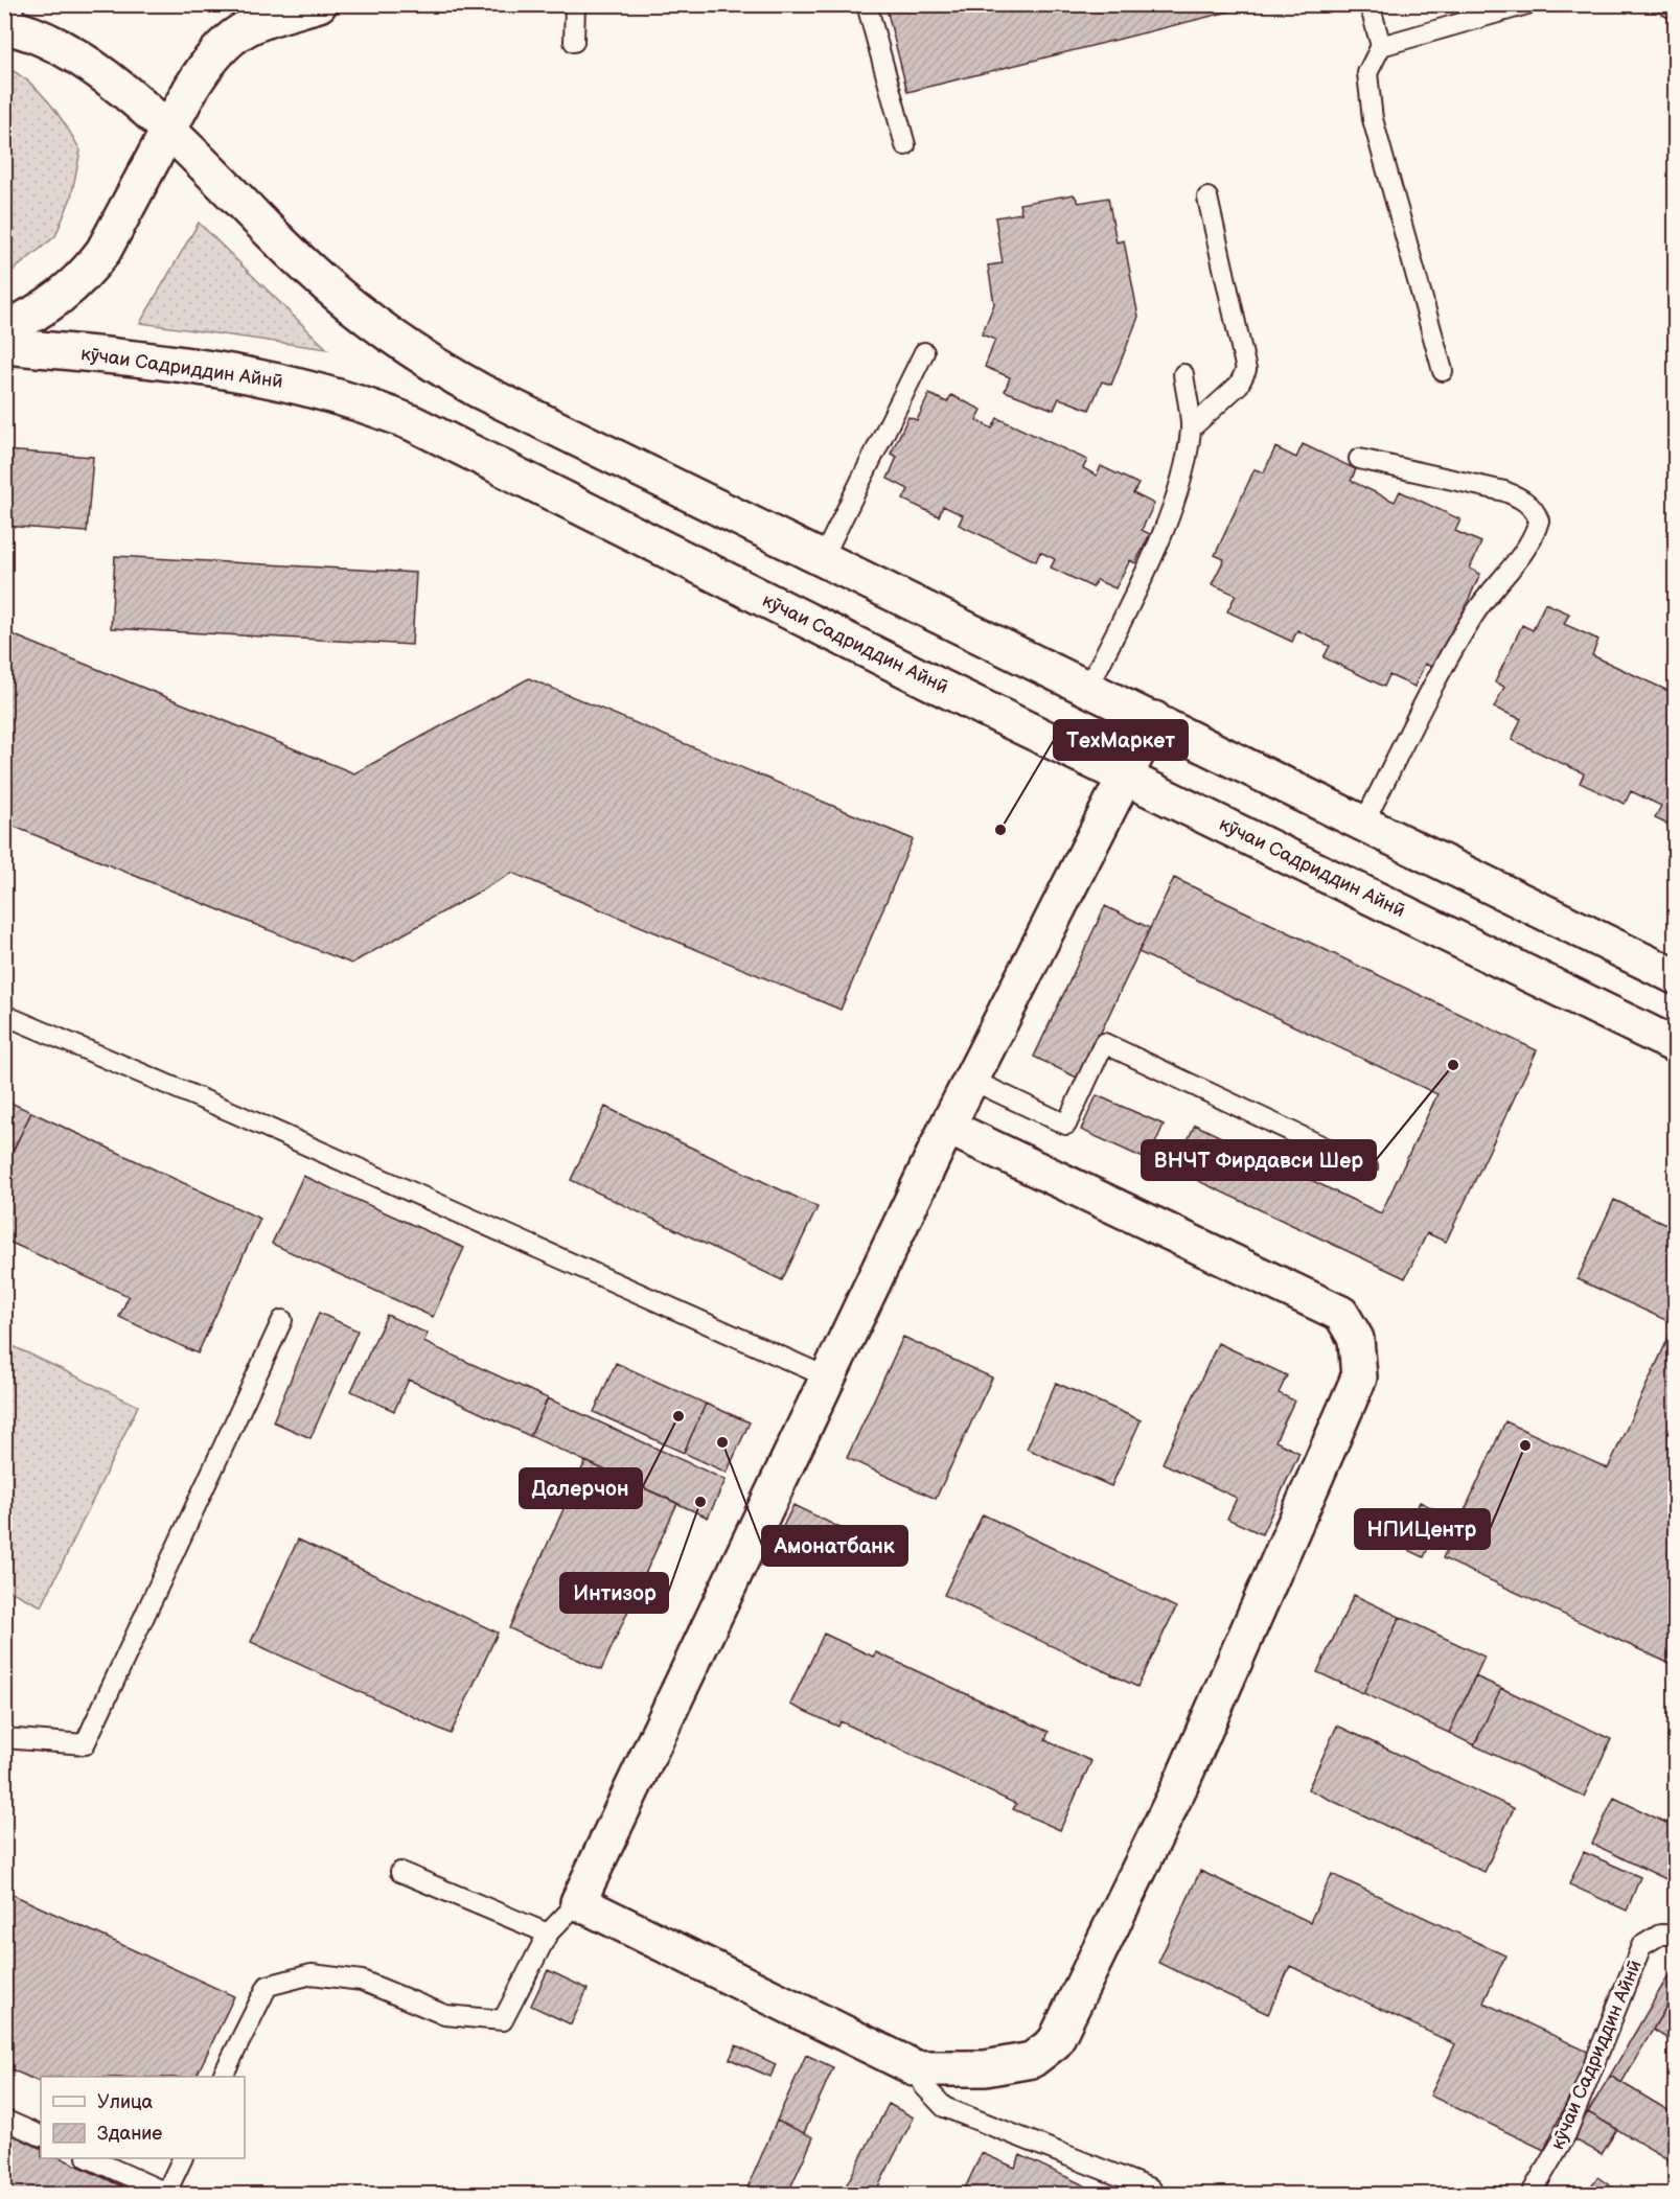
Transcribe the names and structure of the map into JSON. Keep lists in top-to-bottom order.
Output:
{
  "streets": {
    "main road": ["кӯчаи Садриддин Айнӣ"]
  },
  "places": [
    "ТехМаркет",
    "ВНЧТ Фирдавси Шер",
    "Далерчон",
    "Амонатбанк",
    "НПИЦентр",
    "Интизор"
  ],
  "legend": ["Улица", "Здание"]
}
